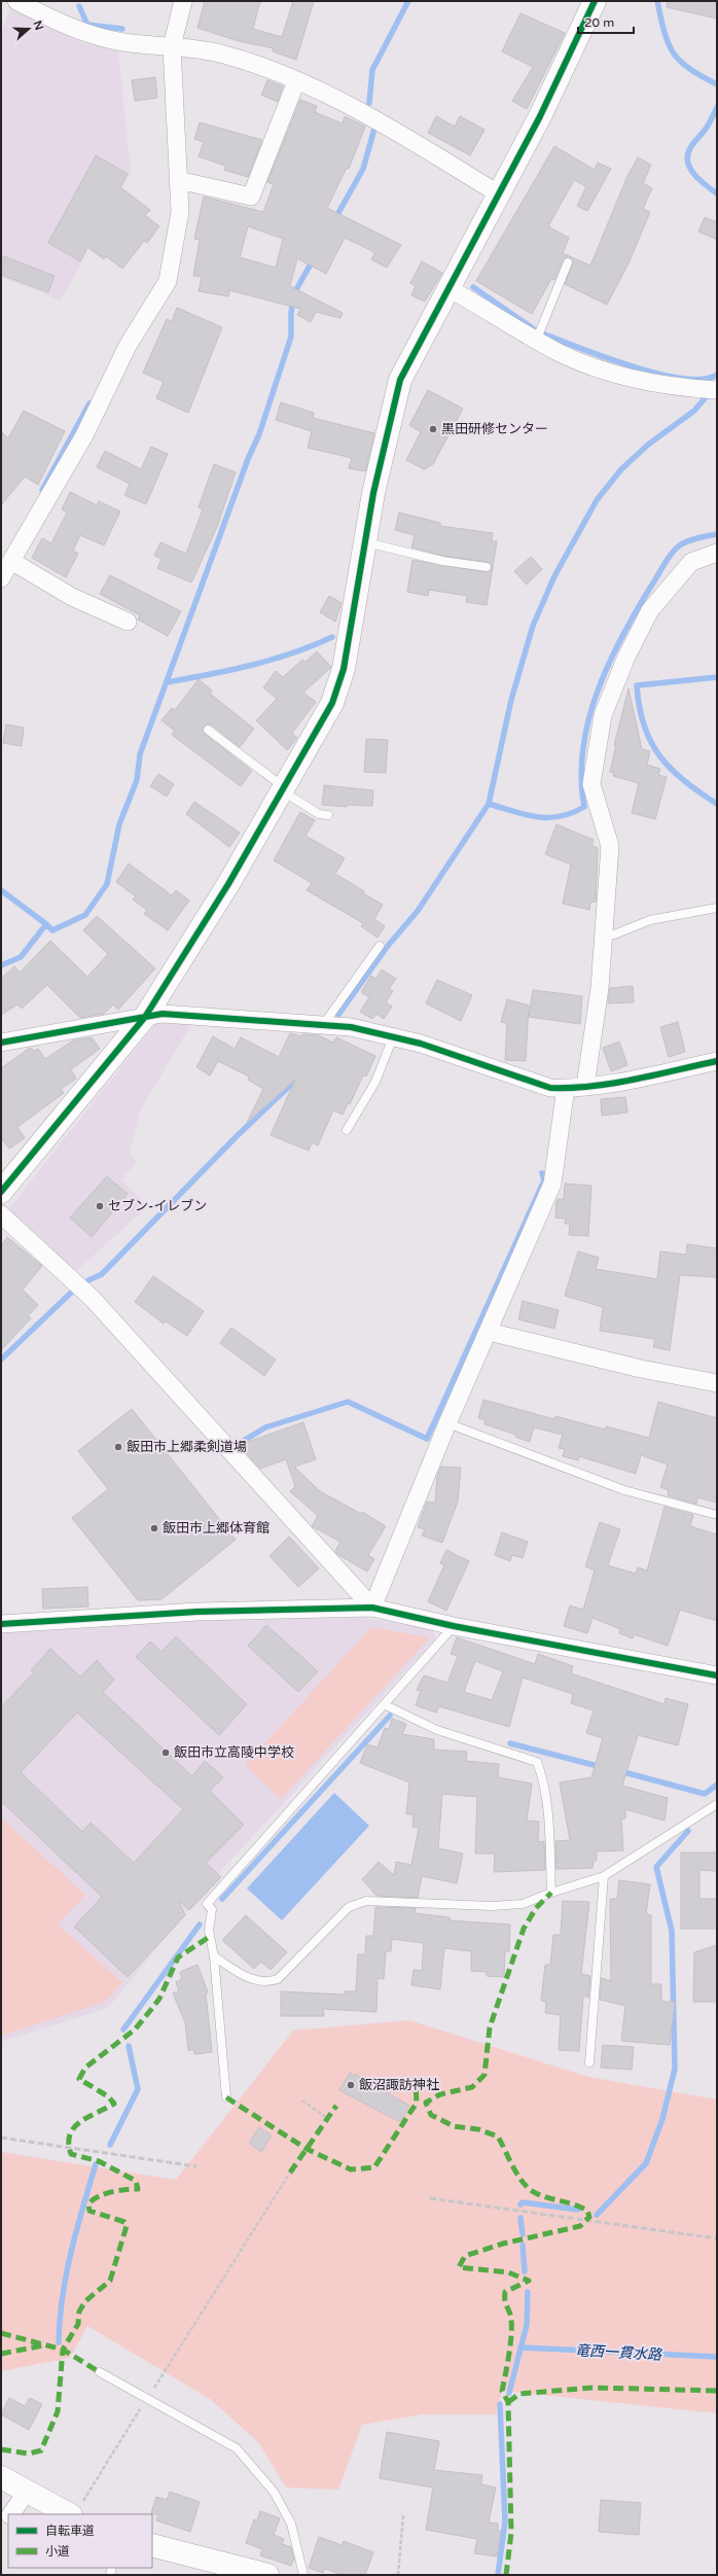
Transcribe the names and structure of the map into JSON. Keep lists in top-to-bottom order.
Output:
{
  "water": ["竜西一貫水路"],
  "places": [
    "黒田研修センター",
    "セブン-イレブン",
    "飯田市上郷柔剣道場",
    "飯田市上郷体育館",
    "飯田市立高陵中学校",
    "飯沼諏訪神社"
  ],
  "legend": ["自転車道", "小道"],
  "scale_bar": "20 m",
  "north": "right"
}
